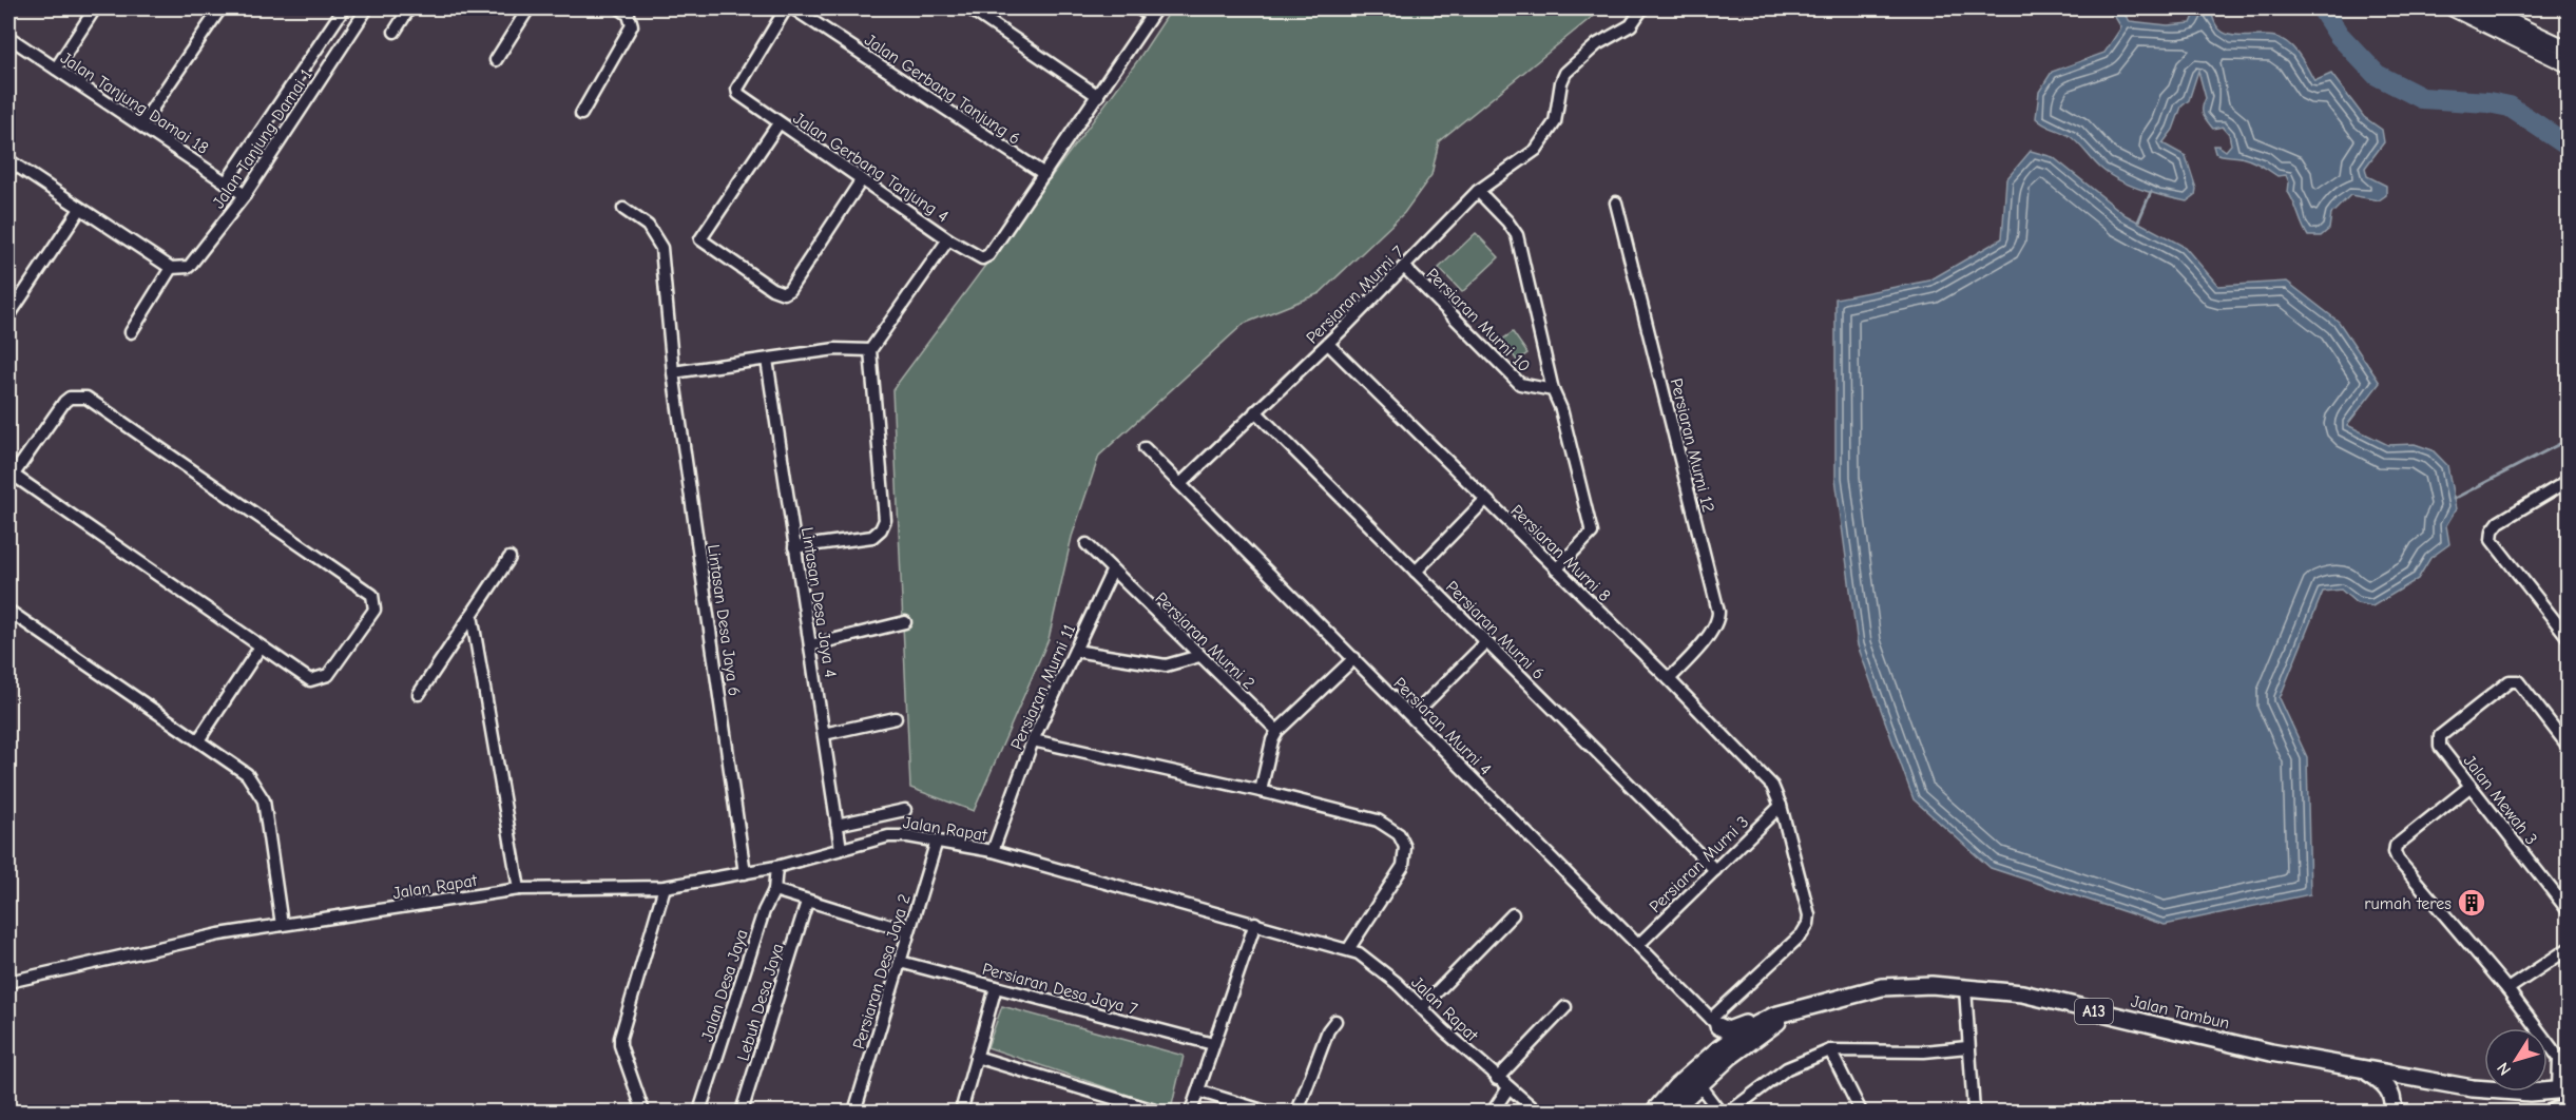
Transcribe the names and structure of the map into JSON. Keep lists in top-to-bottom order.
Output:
{
  "streets": {
    "main road": ["A13", "Jalan Tambun"],
    "street": [
      "Jalan Gerbang Tanjung 6",
      "Jalan Tanjung Damai 18",
      "Jalan Tanjung Damai 1",
      "Jalan Gerbang Tanjung 4",
      "Persiaran Murni 7",
      "Persiaran Murni 10",
      "Persiaran Murni 12",
      "Persiaran Murni 8",
      "Lintasan Desa Jaya 4",
      "Lintasan Desa Jaya 6",
      "Persiaran Murni 6",
      "Persiaran Murni 2",
      "Persiaran Murni 11",
      "Persiaran Murni 4",
      "Jalan Mewah 3",
      "Jalan Rapat",
      "Persiaran Murni 3",
      "Persiaran Desa Jaya 2",
      "Jalan Desa Jaya",
      "Persiaran Desa Jaya 7",
      "Lebuh Desa Jaya"
    ]
  },
  "crossings": [
    ["Jalan Gerbang Tanjung 6", "Jalan Gerbang Tanjung 4"],
    ["Jalan Tanjung Damai 18", "Jalan Tanjung Damai 1"],
    ["Persiaran Murni 7", "Persiaran Murni 10"],
    ["Persiaran Murni 7", "Persiaran Murni 8"],
    ["Persiaran Murni 7", "Persiaran Murni 6"],
    ["Persiaran Murni 7", "Persiaran Murni 4"],
    ["Persiaran Murni 12", "Persiaran Murni 8"],
    ["Persiaran Murni 8", "Persiaran Murni 3"],
    ["Lintasan Desa Jaya 4", "Jalan Rapat"],
    ["Lintasan Desa Jaya 6", "Jalan Rapat"],
    ["Persiaran Murni 6", "Persiaran Murni 3"],
    ["Persiaran Murni 2", "Persiaran Murni 11"],
    ["Persiaran Murni 11", "Jalan Rapat"],
    ["Persiaran Murni 4", "Persiaran Murni 3"],
    ["Jalan Rapat", "Persiaran Desa Jaya 2"],
    ["Jalan Rapat", "Jalan Desa Jaya"],
    ["Persiaran Desa Jaya 2", "Persiaran Desa Jaya 7"]
  ],
  "places": {
    "building": ["rumah teres"]
  },
  "north": "bottom left"
}
